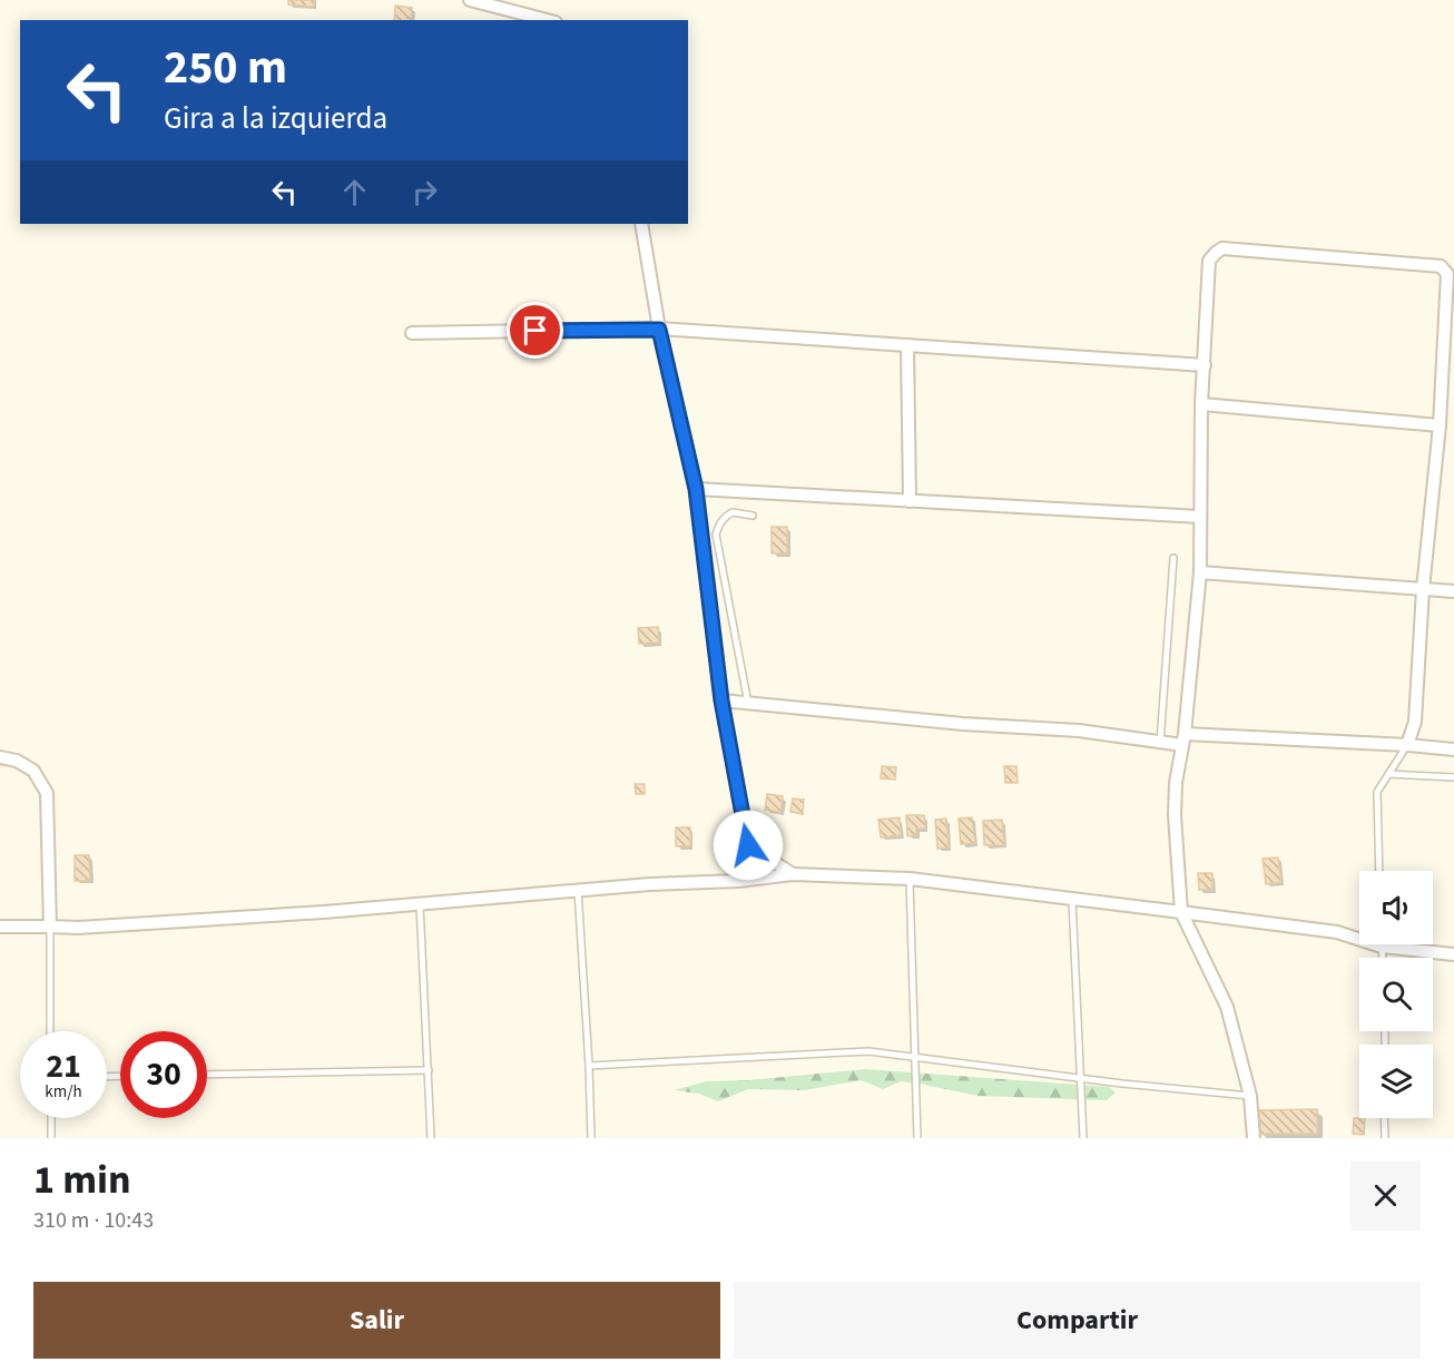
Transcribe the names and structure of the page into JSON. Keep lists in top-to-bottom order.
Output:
{
  "page": {
    "turn": ["250 m", "Gira a la izquierda"],
    "speed": "21 km/h",
    "limit": "30",
    "heading": ["1 min", "310 m · 10:43"],
    "buttons": ["Salir", "Compartir"]
  }
}
